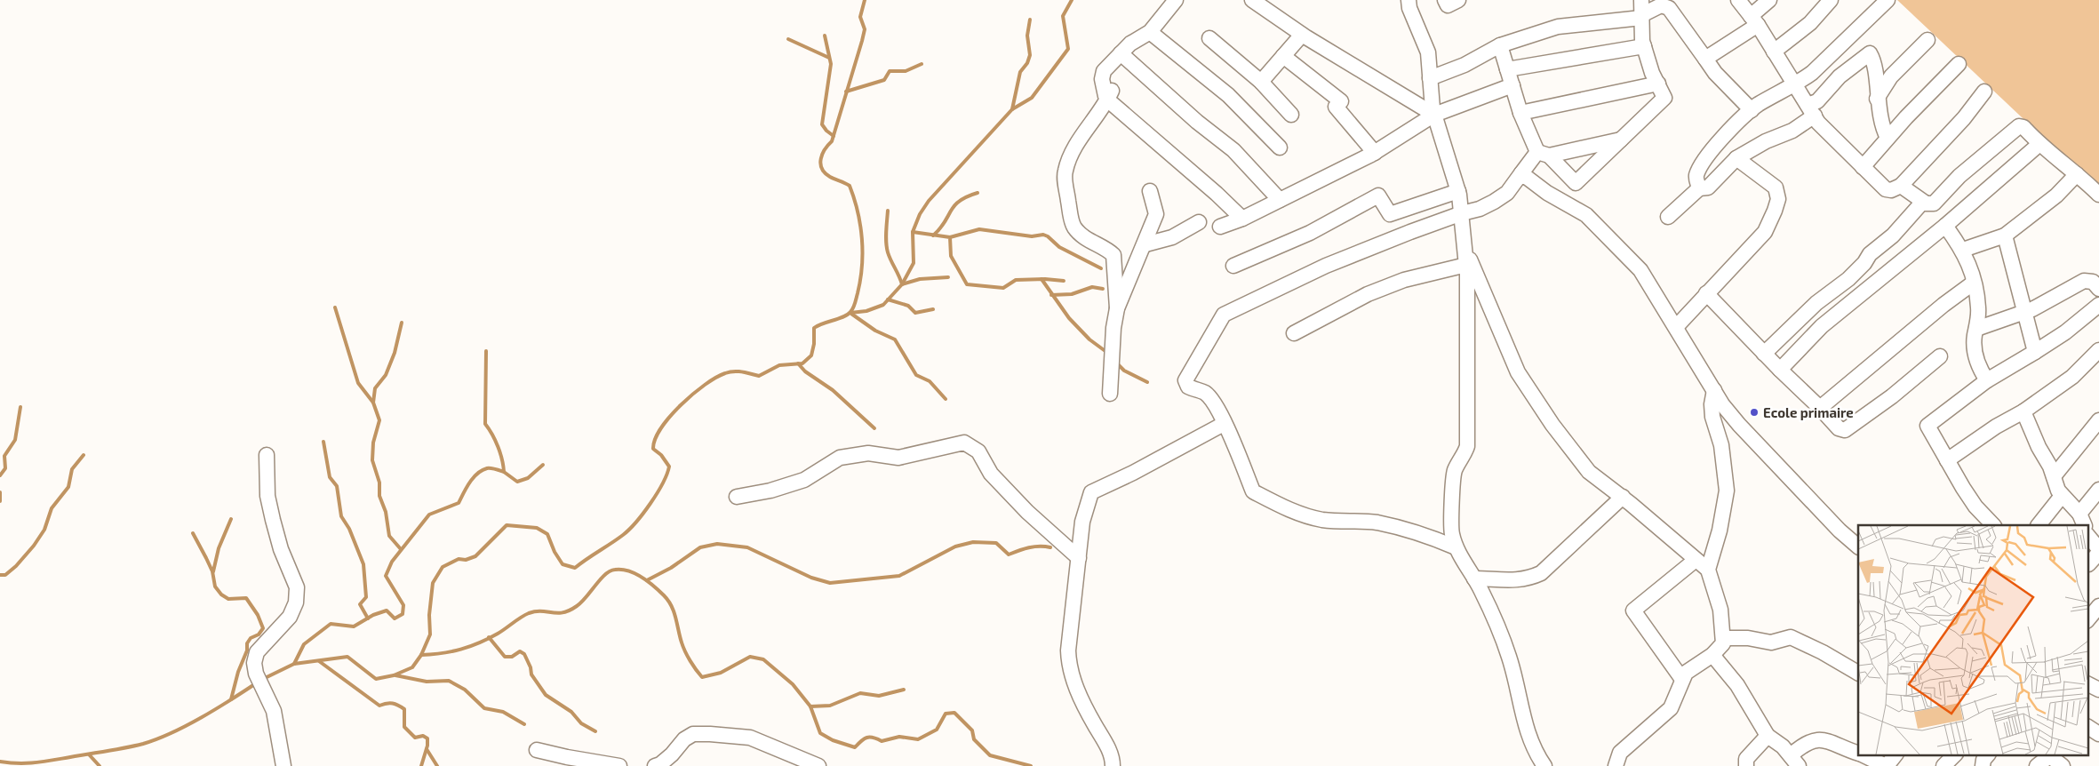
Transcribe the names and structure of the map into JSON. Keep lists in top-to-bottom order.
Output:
{
  "places": ["Ecole primaire"]
}
